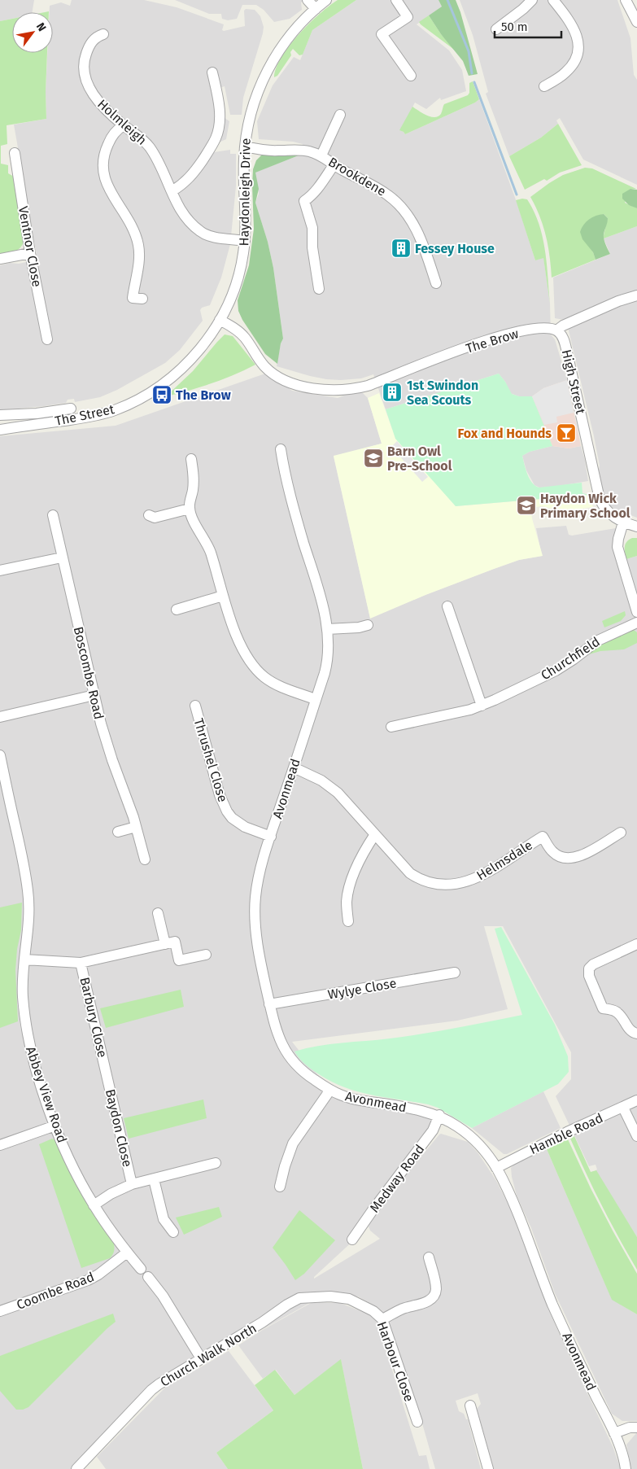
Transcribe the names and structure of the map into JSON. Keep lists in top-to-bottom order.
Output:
{
  "streets": {
    "street": [
      "Holmleigh",
      "Brookdene",
      "Haydonleigh Drive",
      "Ventnor Close",
      "The Brow",
      "High Street",
      "The Street",
      "Churchfield",
      "Boscombe Road",
      "Thrushel Close",
      "Avonmead",
      "Helmsdale",
      "Wylye Close",
      "Barbury Close",
      "Abbey View Road",
      "Baydon Close",
      "Hamble Road",
      "Medway Road",
      "Coombe Road",
      "Church Walk North",
      "Harbour Close"
    ]
  },
  "crossings": [
    ["Holmleigh", "Haydonleigh Drive"],
    ["Brookdene", "Haydonleigh Drive"],
    ["Haydonleigh Drive", "The Brow"],
    ["Haydonleigh Drive", "The Street"],
    ["The Brow", "High Street"],
    ["Thrushel Close", "Avonmead"],
    ["Avonmead", "Helmsdale"],
    ["Avonmead", "Wylye Close"],
    ["Avonmead", "Hamble Road"],
    ["Avonmead", "Medway Road"],
    ["Barbury Close", "Abbey View Road"],
    ["Barbury Close", "Baydon Close"],
    ["Abbey View Road", "Baydon Close"],
    ["Abbey View Road", "Coombe Road"],
    ["Church Walk North", "Harbour Close"]
  ],
  "places": {
    "building": ["Fessey House", "1st Swindon Sea Scouts"],
    "bus stop": ["The Brow"],
    "bar": ["Fox and Hounds"],
    "school or university": ["Barn Owl Pre-School", "Haydon Wick Primary School"]
  },
  "scale_bar": "50 m",
  "north": "top right"
}
